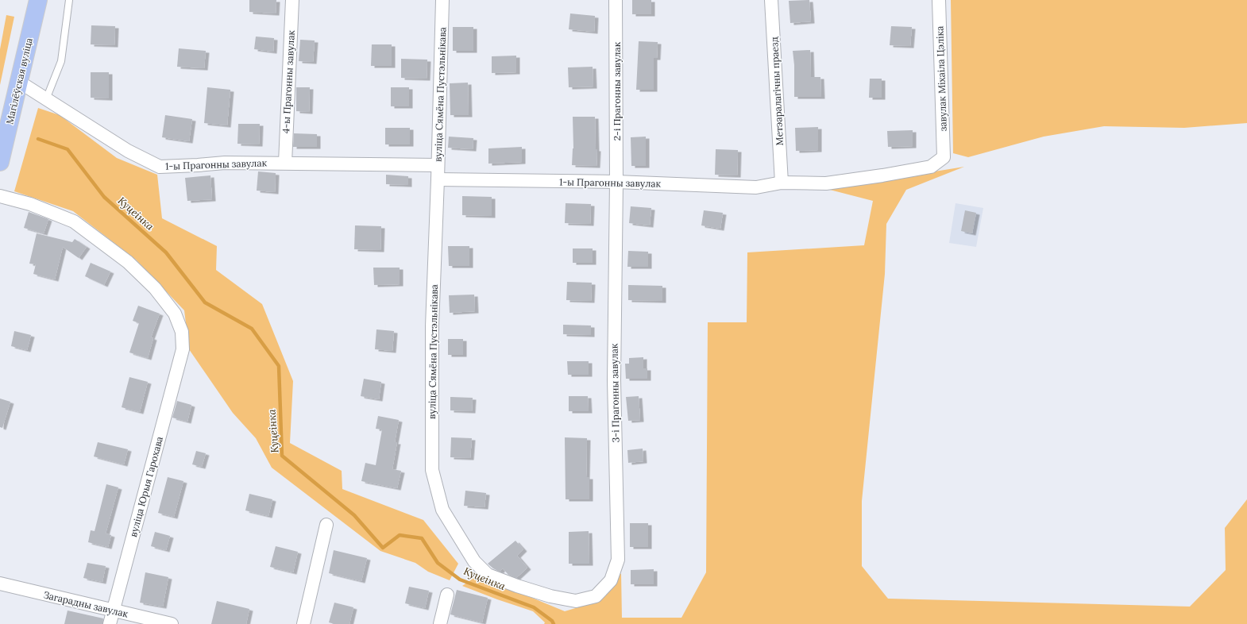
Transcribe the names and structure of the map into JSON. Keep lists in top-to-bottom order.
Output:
{
  "streets": {
    "main road": ["Магілёўская вуліца"],
    "street": [
      "завулак Міхаіла Цэліка",
      "4-ы Прагонны завулак",
      "2-і Прагонны завулак",
      "Метэаралагічны праезд",
      "вуліца Сямёна Пустэльнікава",
      "1-ы Прагонны завулак",
      "3-і Прагонны завулак",
      "вуліца Юрыя Гарохава",
      "Загарадны завулак"
    ]
  },
  "crossings": [
    ["завулак Міхаіла Цэліка", "1-ы Прагонны завулак"],
    ["Магілёўская вуліца", "1-ы Прагонны завулак"],
    ["4-ы Прагонны завулак", "1-ы Прагонны завулак"],
    ["2-і Прагонны завулак", "1-ы Прагонны завулак"],
    ["2-і Прагонны завулак", "3-і Прагонны завулак"],
    ["Метэаралагічны праезд", "1-ы Прагонны завулак"],
    ["вуліца Сямёна Пустэльнікава", "1-ы Прагонны завулак"],
    ["вуліца Сямёна Пустэльнікава", "3-і Прагонны завулак"],
    ["1-ы Прагонны завулак", "3-і Прагонны завулак"],
    ["вуліца Юрыя Гарохава", "Загарадны завулак"]
  ],
  "water": ["Куцеінка"]
}
